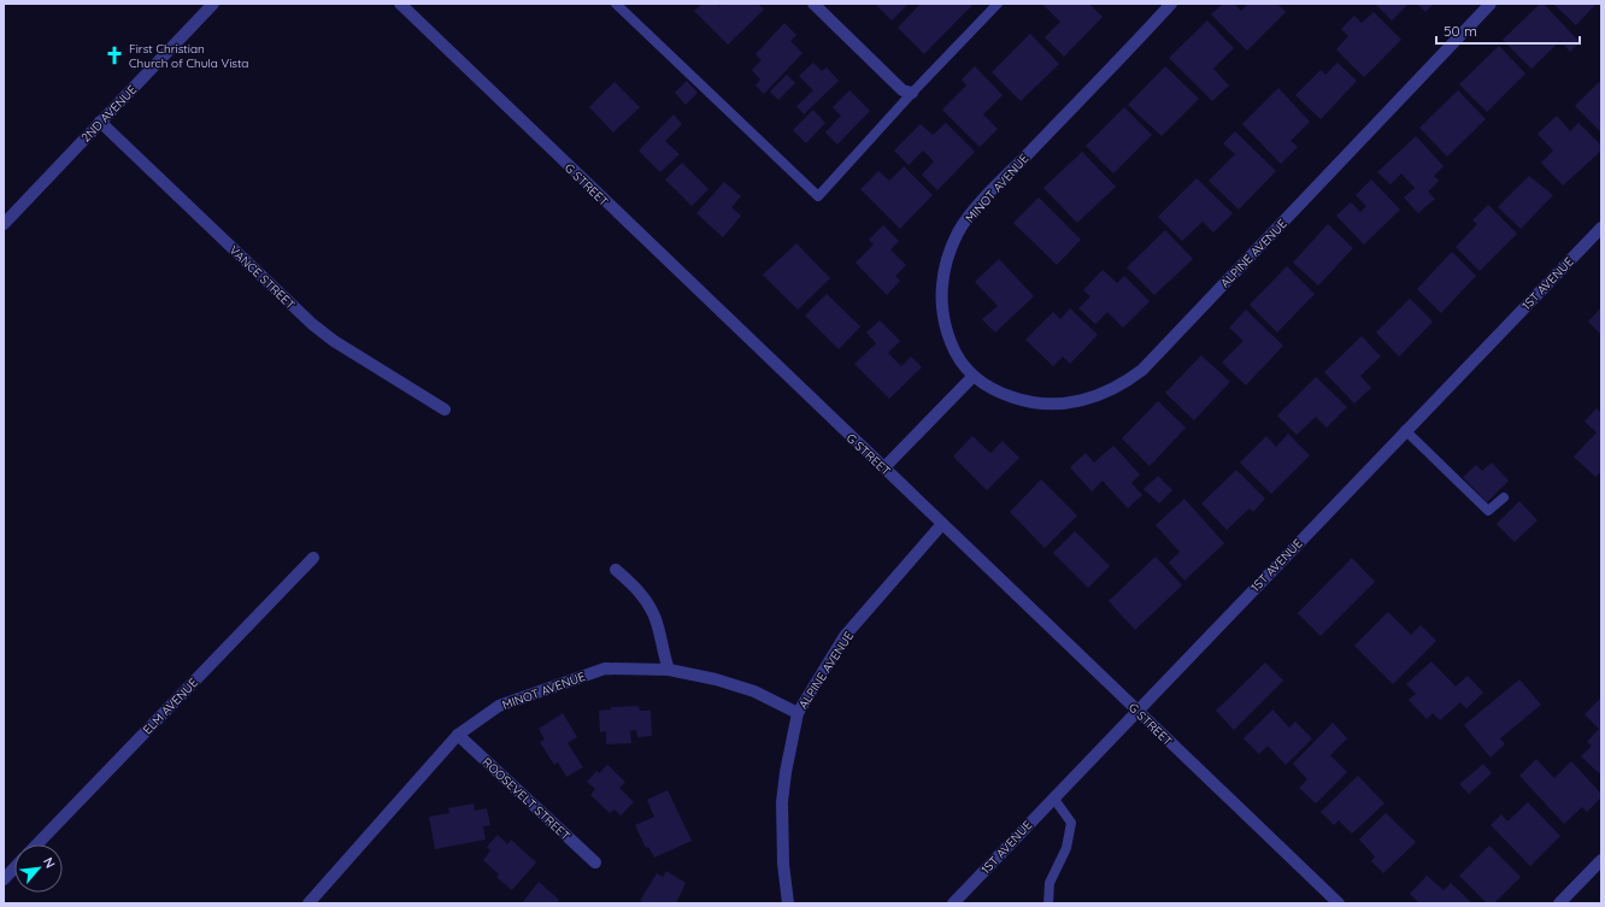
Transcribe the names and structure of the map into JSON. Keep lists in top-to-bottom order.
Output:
{
  "streets": {
    "street": [
      "2ND AVENUE",
      "G STREET",
      "MINOT AVENUE",
      "ALPINE AVENUE",
      "VANCE STREET",
      "1ST AVENUE",
      "ELM AVENUE",
      "ROOSEVELT STREET"
    ]
  },
  "crossings": [
    ["2ND AVENUE", "VANCE STREET"],
    ["G STREET", "ALPINE AVENUE"],
    ["G STREET", "1ST AVENUE"],
    ["MINOT AVENUE", "ALPINE AVENUE"],
    ["MINOT AVENUE", "ROOSEVELT STREET"]
  ],
  "places": {
    "church": ["First Christian Church of Chula Vista"]
  },
  "scale_bar": "50 m",
  "north": "top right"
}
